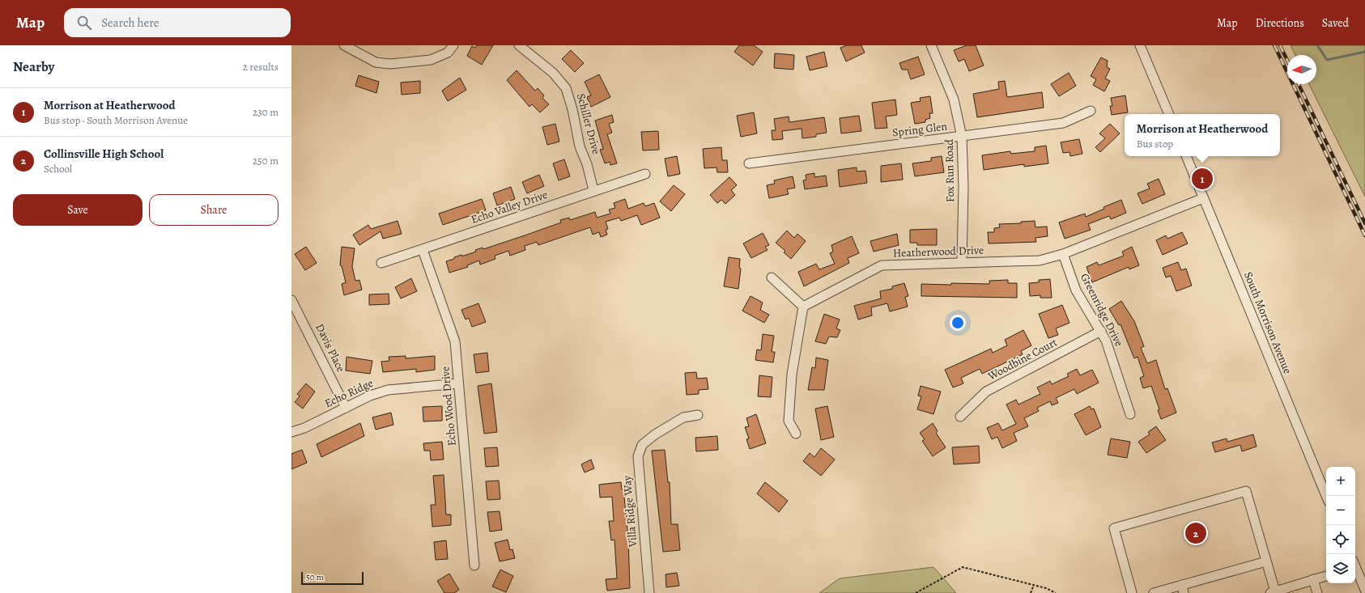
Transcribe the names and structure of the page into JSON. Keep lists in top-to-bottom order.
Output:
{
  "streets": {
    "street": [
      "Schiller Drive",
      "Spring Glen",
      "Fox Run Road",
      "Echo Valley Drive",
      "Heatherwood Drive",
      "Greenridge Drive",
      "South Morrison Avenue",
      "Davis Place",
      "Woodbine Court",
      "Echo Ridge",
      "Echo Wood Drive",
      "Villa Ridge Way"
    ]
  },
  "crossings": [
    ["Schiller Drive", "Echo Valley Drive"],
    ["Spring Glen", "Fox Run Road"],
    ["Fox Run Road", "Heatherwood Drive"],
    ["Echo Valley Drive", "Echo Wood Drive"],
    ["Heatherwood Drive", "Greenridge Drive"],
    ["Heatherwood Drive", "South Morrison Avenue"],
    ["Greenridge Drive", "Woodbine Court"],
    ["Davis Place", "Echo Ridge"],
    ["Echo Ridge", "Echo Wood Drive"]
  ],
  "scale_bar": "50 m",
  "north": "left",
  "page": {
    "header": "Map",
    "search": "Search here",
    "nav": ["Map", "Directions", "Saved"],
    "heading": ["Nearby", "2 results"],
    "list": [
      {
        "mark": "1",
        "name": "Morrison at Heatherwood",
        "note": "Bus stop · South Morrison Avenue",
        "value": "230 m"
      },
      {
        "mark": "2",
        "name": "Collinsville High School",
        "note": "School",
        "value": "250 m"
      }
    ],
    "popup": ["Morrison at Heatherwood", "Bus stop"],
    "pins": ["1", "2"],
    "buttons": ["Save", "Share"],
    "map_buttons": ["+", "−"],
    "scale": "50 m"
  }
}
